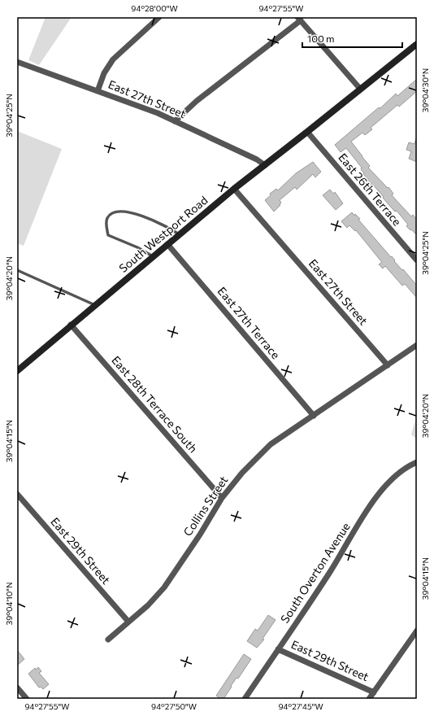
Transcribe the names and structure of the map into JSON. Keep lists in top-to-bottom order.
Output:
{
  "streets": {
    "street": [
      "East 27th Street",
      "East 26th Terrace",
      "South Westport Road",
      "East 27th Terrace",
      "East 28th Terrace South",
      "Collins Street",
      "East 29th Street",
      "South Overton Avenue"
    ]
  },
  "crossings": [
    ["East 27th Street", "South Westport Road"],
    ["East 27th Street", "Collins Street"],
    ["East 26th Terrace", "South Westport Road"],
    ["South Westport Road", "East 27th Terrace"],
    ["South Westport Road", "East 28th Terrace South"],
    ["East 27th Terrace", "Collins Street"],
    ["East 28th Terrace South", "Collins Street"],
    ["Collins Street", "East 29th Street"],
    ["East 29th Street", "South Overton Avenue"]
  ],
  "scale_bar": "100 m",
  "coordinates": [
    "94°28'00\"W",
    "94°27'55\"W",
    "39°04'30\"N",
    "39°04'25\"N",
    "39°04'20\"N",
    "39°04'15\"N",
    "39°04'10\"N",
    "94°27'50\"W",
    "94°27'45\"W"
  ]
}
